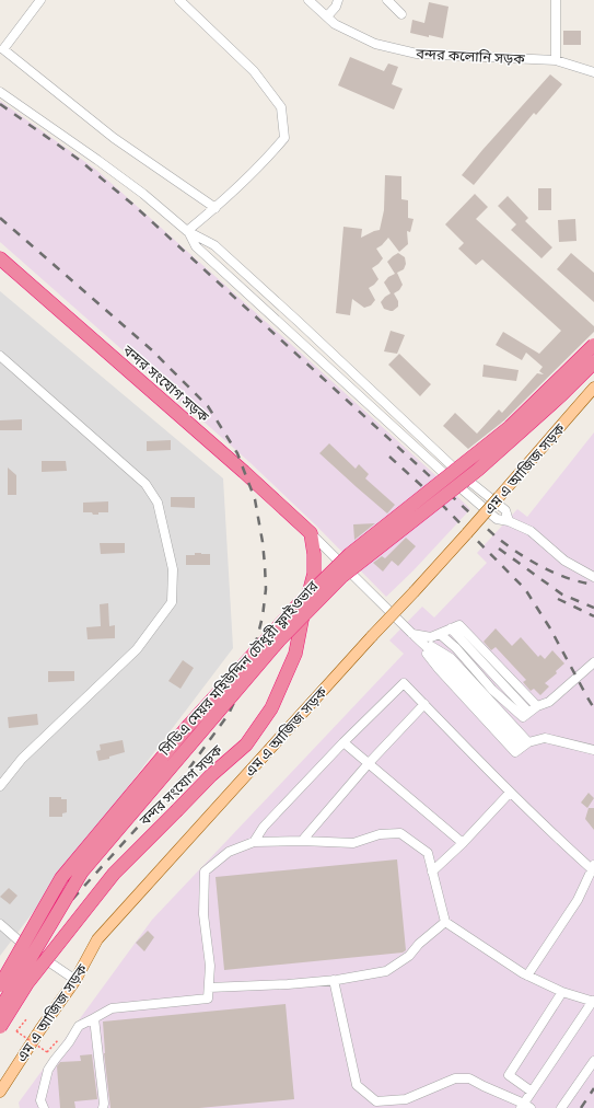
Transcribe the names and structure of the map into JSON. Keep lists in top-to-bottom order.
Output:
{
  "streets": {
    "highway": ["বন্দর সংযোগ সড়ক", "সিডিএ মেয়র মহিউদ্দিন চৌধুরী ফ্লাইওভার"],
    "main road": ["এম এ আজিজ সড়ক"],
    "street": ["বন্দর কলোনি সড়ক"]
  }
}
